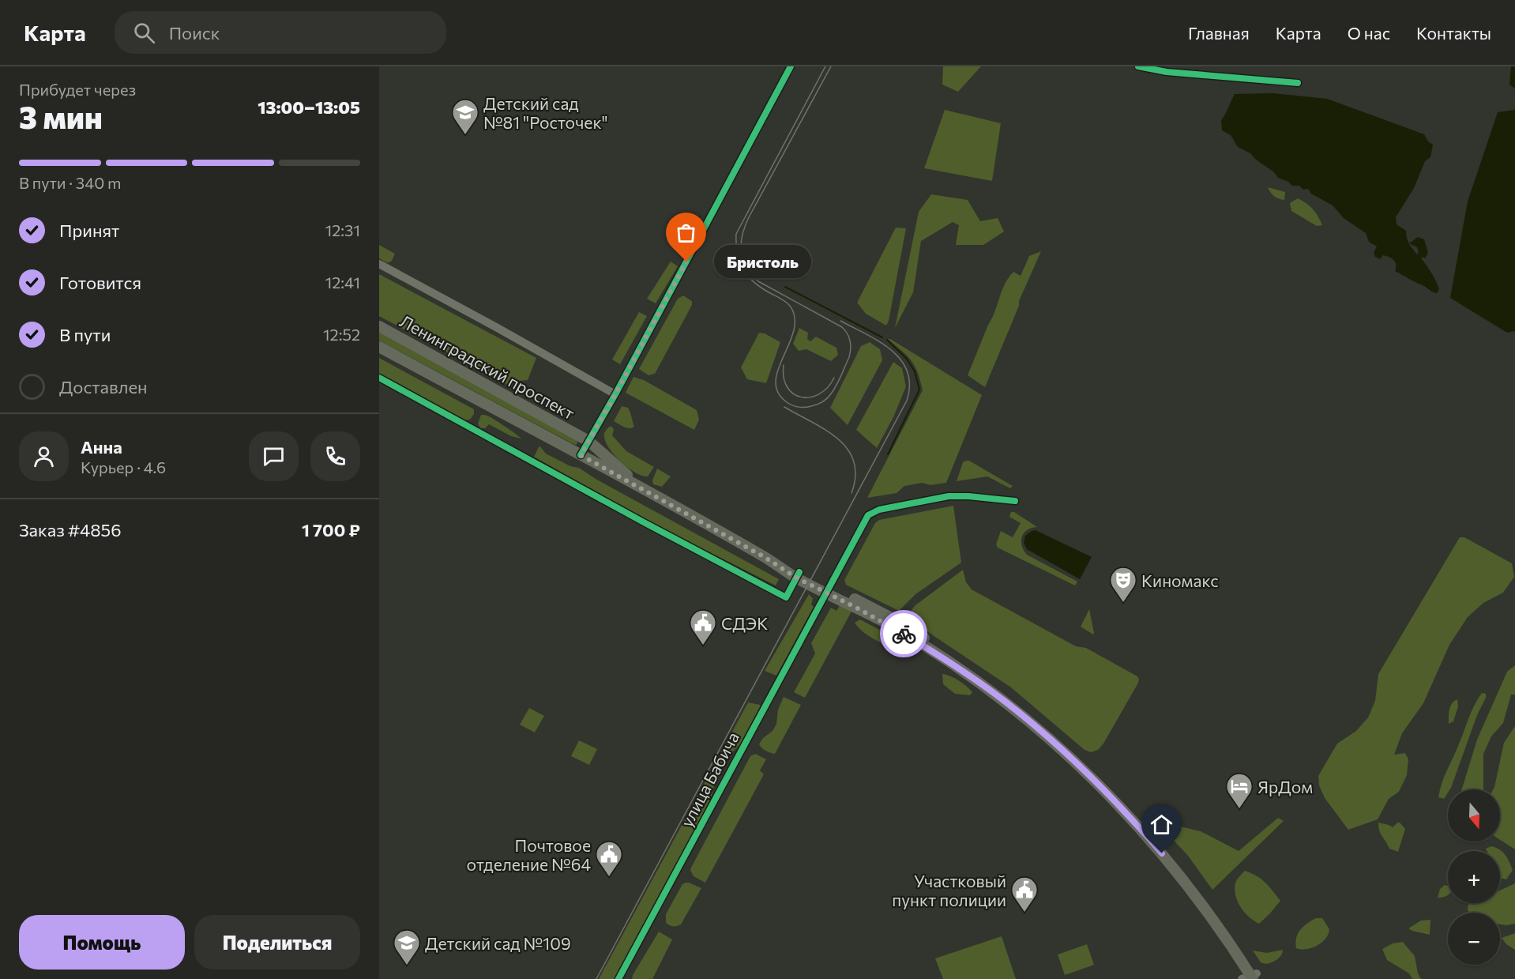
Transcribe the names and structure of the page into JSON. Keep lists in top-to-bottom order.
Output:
{
  "streets": {
    "main road": ["Ленинградский проспект"],
    "street": ["улица Бабича"]
  },
  "crossings": [
    ["Ленинградский проспект", "улица Бабича"]
  ],
  "places": {
    "school or university": ["Детский сад №81 \"Росточек\"", "Детский сад №109"],
    "other": ["Бристоль"],
    "theatre": ["Киномакс"],
    "public building": ["СДЭК", "Почтовое отделение №64", "Участковый пункт полиции"],
    "hotel": ["ЯрДом"]
  },
  "north": "bottom",
  "page": {
    "header": "Карта",
    "search": "Поиск",
    "nav": [
      "Главная",
      "Карта",
      "О нас",
      "Контакты"
    ],
    "heading": ["3 мин", "Прибудет через", "13:00–13:05"],
    "panel": [
      "Анна",
      "Курьер · 4.6",
      "Заказ #4856",
      "1 700 ₽"
    ],
    "bar": "В пути · 340 m",
    "list": [
      ["Принят", "12:31"],
      ["Готовится", "12:41"],
      ["В пути", "12:52"],
      "Доставлен"
    ],
    "bubble": "Бристоль",
    "map_buttons": ["+", "−"],
    "buttons": ["Помощь", "Поделиться"]
  }
}
